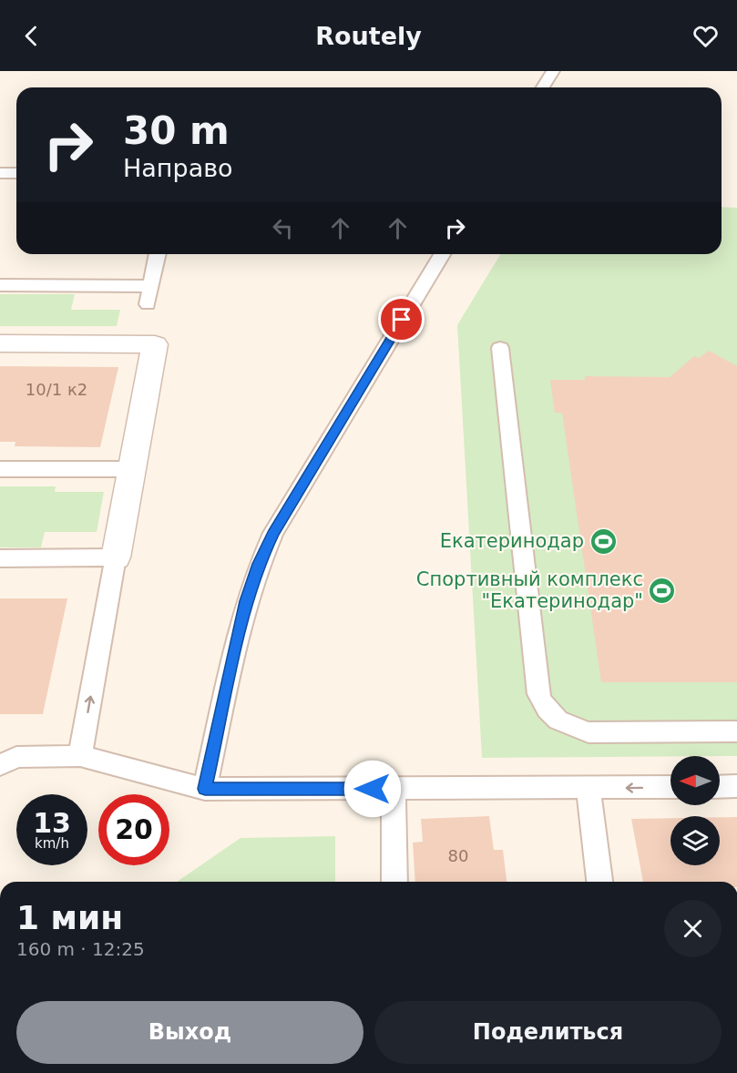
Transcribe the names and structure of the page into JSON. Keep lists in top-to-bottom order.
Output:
{
  "places": {
    "sports": ["Екатеринодар", "Спортивный комплекс \"Екатеринодар\""]
  },
  "house_numbers": ["10/1 к2", "80"],
  "north": "left",
  "page": {
    "header": "Routely",
    "turn": ["30 m", "Направо"],
    "speed": "13 km/h",
    "limit": "20",
    "heading": ["1 мин", "160 m · 12:25"],
    "buttons": ["Выход", "Поделиться"]
  }
}
